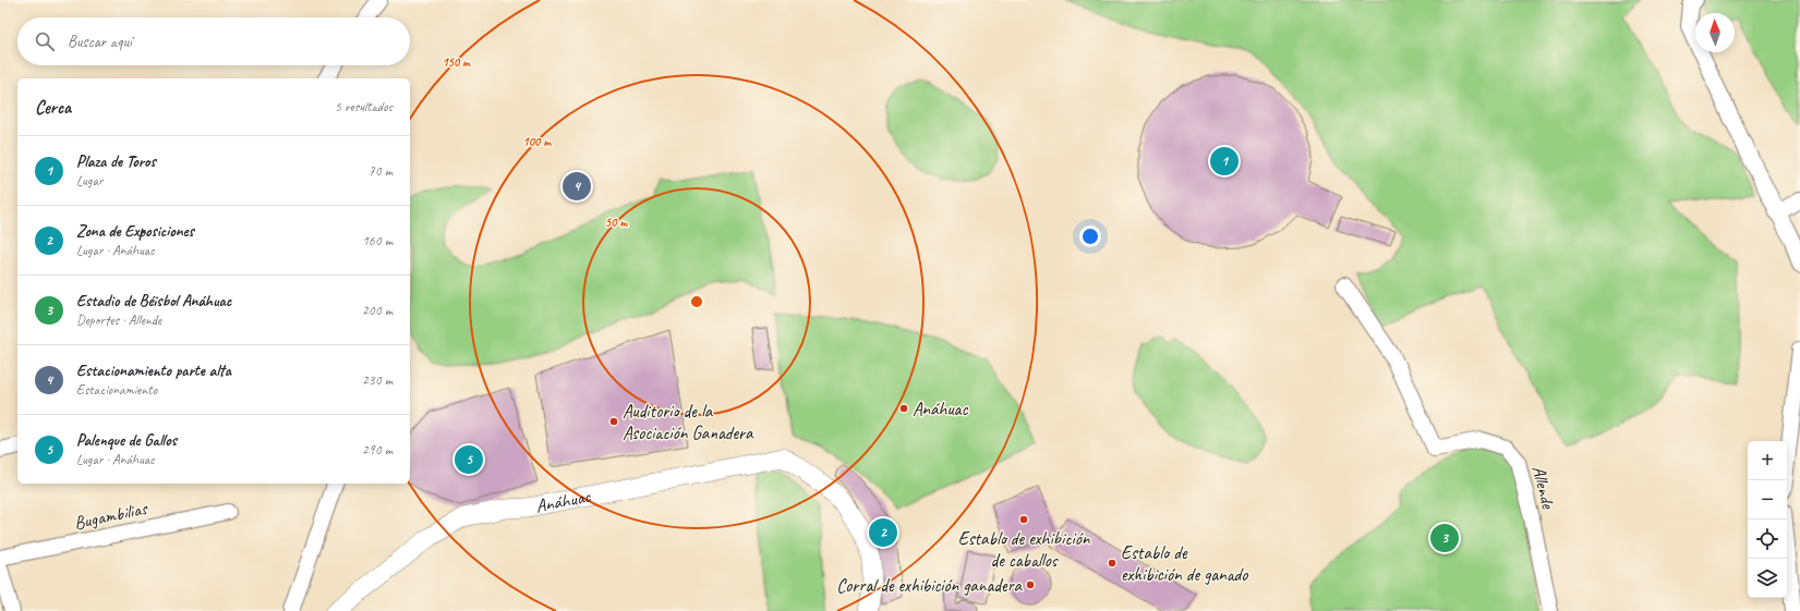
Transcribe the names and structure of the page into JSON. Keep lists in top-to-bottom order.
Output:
{
  "streets": {
    "street": ["Allende", "Anáhuac", "Bugambilias"]
  },
  "places": [
    "Anáhuac",
    "Auditorio de la Asociación Ganadera",
    "Establo de exhibición de caballos",
    "Establo de exhibición de ganado",
    "Corral de exhibición ganadera"
  ],
  "north": "top",
  "page": {
    "search": "Buscar aquí",
    "heading": ["Cerca", "5 resultados"],
    "list": [
      {
        "mark": "1",
        "name": "Plaza de Toros",
        "note": "Lugar",
        "value": "70 m"
      },
      {
        "mark": "2",
        "name": "Zona de Exposiciones",
        "note": "Lugar · Anáhuac",
        "value": "160 m"
      },
      {
        "mark": "3",
        "name": "Estadio de Béisbol Anáhuac",
        "note": "Deportes · Allende",
        "value": "200 m"
      },
      {
        "mark": "4",
        "name": "Estacionamiento parte alta",
        "note": "Estacionamiento",
        "value": "230 m"
      },
      {
        "mark": "5",
        "name": "Palenque de Gallos",
        "note": "Lugar · Anáhuac",
        "value": "290 m"
      }
    ],
    "pins": [
      "1",
      "4",
      "5",
      "2",
      "3"
    ],
    "map_buttons": ["+", "−"]
  },
  "rings": ["150 m", "100 m", "50 m"]
}
